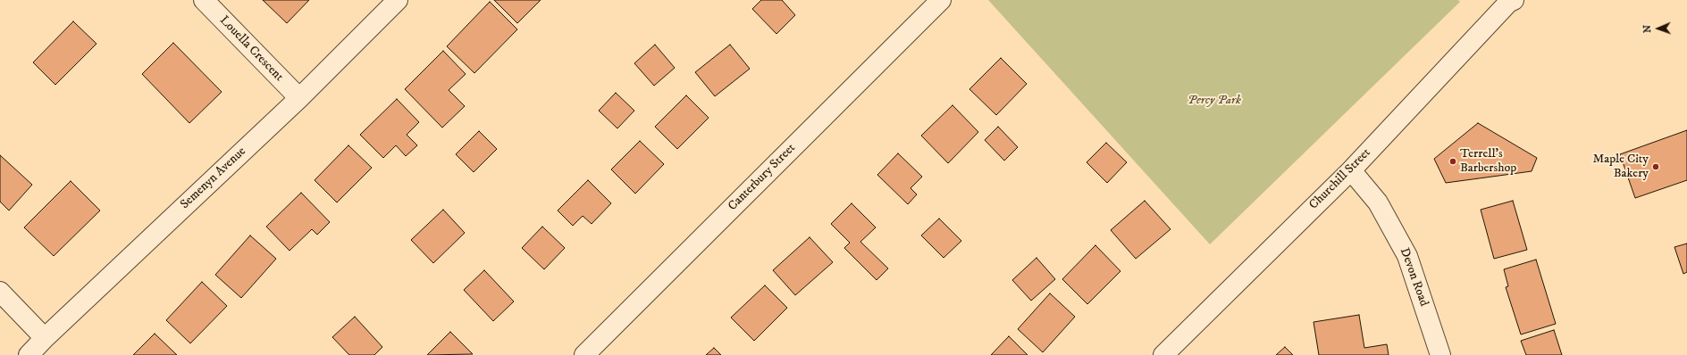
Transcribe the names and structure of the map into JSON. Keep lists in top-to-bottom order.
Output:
{
  "streets": {
    "street": [
      "Louella Crescent",
      "Canterbury Street",
      "Semenyn Avenue",
      "Churchill Street",
      "Devon Road"
    ]
  },
  "crossings": [
    ["Louella Crescent", "Semenyn Avenue"],
    ["Churchill Street", "Devon Road"]
  ],
  "parks": ["Percy Park"],
  "places": ["Terrell's Barbershop", "Maple City Bakery"],
  "north": "left"
}
